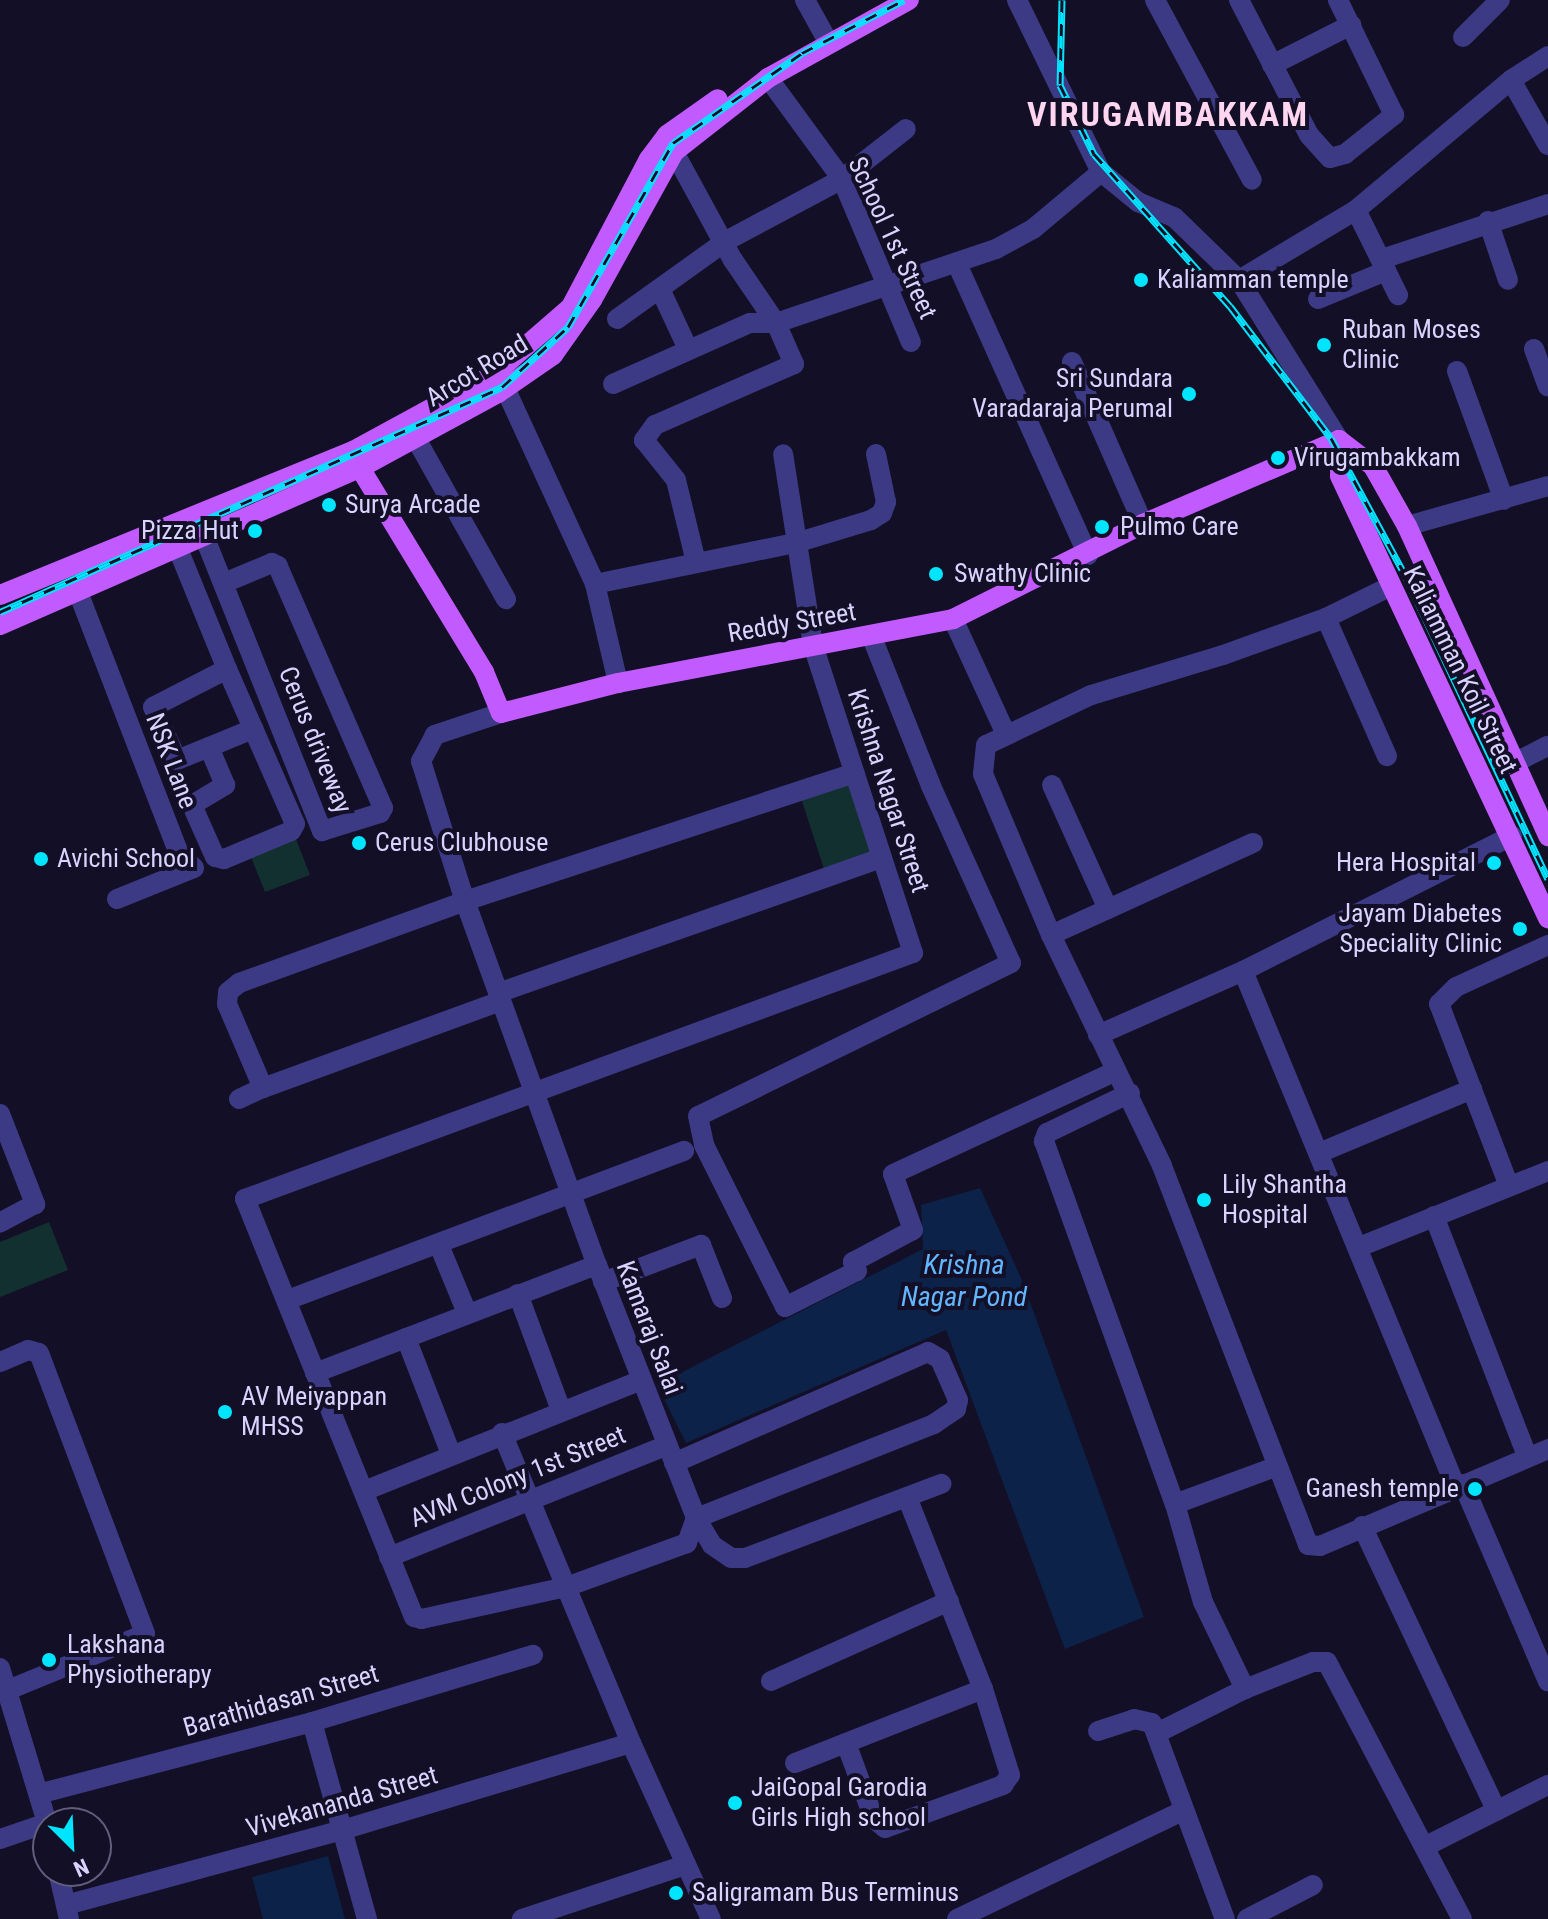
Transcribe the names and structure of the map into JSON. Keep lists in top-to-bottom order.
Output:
{
  "streets": {
    "main road": ["Arcot Road", "Reddy Street", "Kaliamman Koil Street"],
    "street": [
      "School 1st Street",
      "Cerus driveway",
      "NSK Lane",
      "Krishna Nagar Street",
      "Kamaraj Salai",
      "AVM Colony 1st Street",
      "Barathidasan Street",
      "Vivekananda Street"
    ]
  },
  "crossings": [
    ["School 1st Street", "Arcot Road"],
    ["Arcot Road", "Cerus driveway"],
    ["Arcot Road", "NSK Lane"],
    ["Reddy Street", "Kaliamman Koil Street"],
    ["Reddy Street", "Krishna Nagar Street"],
    ["Reddy Street", "Kamaraj Salai"],
    ["Krishna Nagar Street", "Kamaraj Salai"],
    ["Kamaraj Salai", "AVM Colony 1st Street"]
  ],
  "districts": ["VIRUGAMBAKKAM"],
  "water": ["Krishna Nagar Pond"],
  "places": [
    "Kaliamman temple",
    "Ruban Moses Clinic",
    "Sri Sundara Varadaraja Perumal",
    "Virugambakkam",
    "Surya Arcade",
    "Pulmo Care",
    "Pizza Hut",
    "Swathy Clinic",
    "Cerus Clubhouse",
    "Avichi School",
    "Hera Hospital",
    "Jayam Diabetes Speciality Clinic",
    "Lily Shantha Hospital",
    "AV Meiyappan MHSS",
    "Ganesh temple",
    "Lakshana Physiotherapy",
    "JaiGopal Garodia Girls High school",
    "Saligramam Bus Terminus"
  ],
  "north": "bottom right"
}
